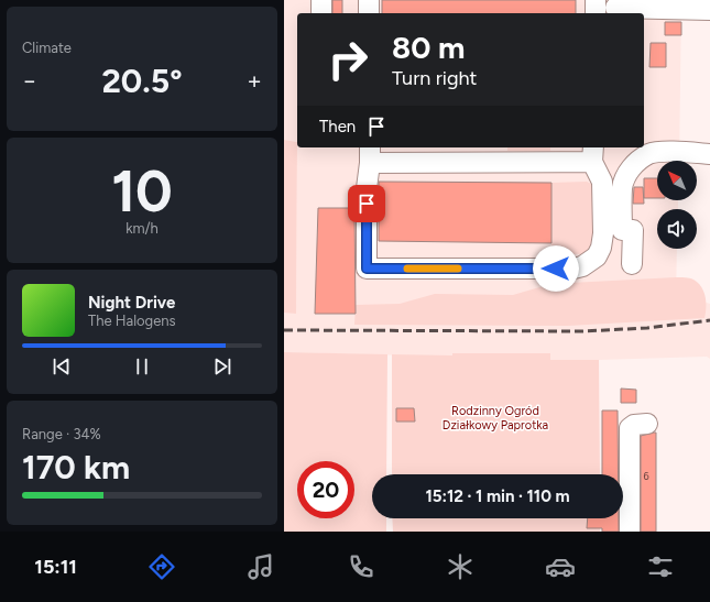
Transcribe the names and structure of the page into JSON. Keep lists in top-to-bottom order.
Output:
{
  "parks": ["Rodzinny Ogród Działkowy Paprotka"],
  "house_numbers": ["6"],
  "north": "top left",
  "page": {
    "tile": [
      "Climate",
      ["10", "km/h"],
      ["Range · 34%", "170 km"]
    ],
    "turn": ["80 m", "Turn right"],
    "heat": ["−", "20.5°", "+"],
    "then": "Then",
    "song": ["Night Drive", "The Halogens"],
    "limit": "20",
    "trip": "15:12 · 1 min · 110 m",
    "tabs": "15:11"
  }
}
